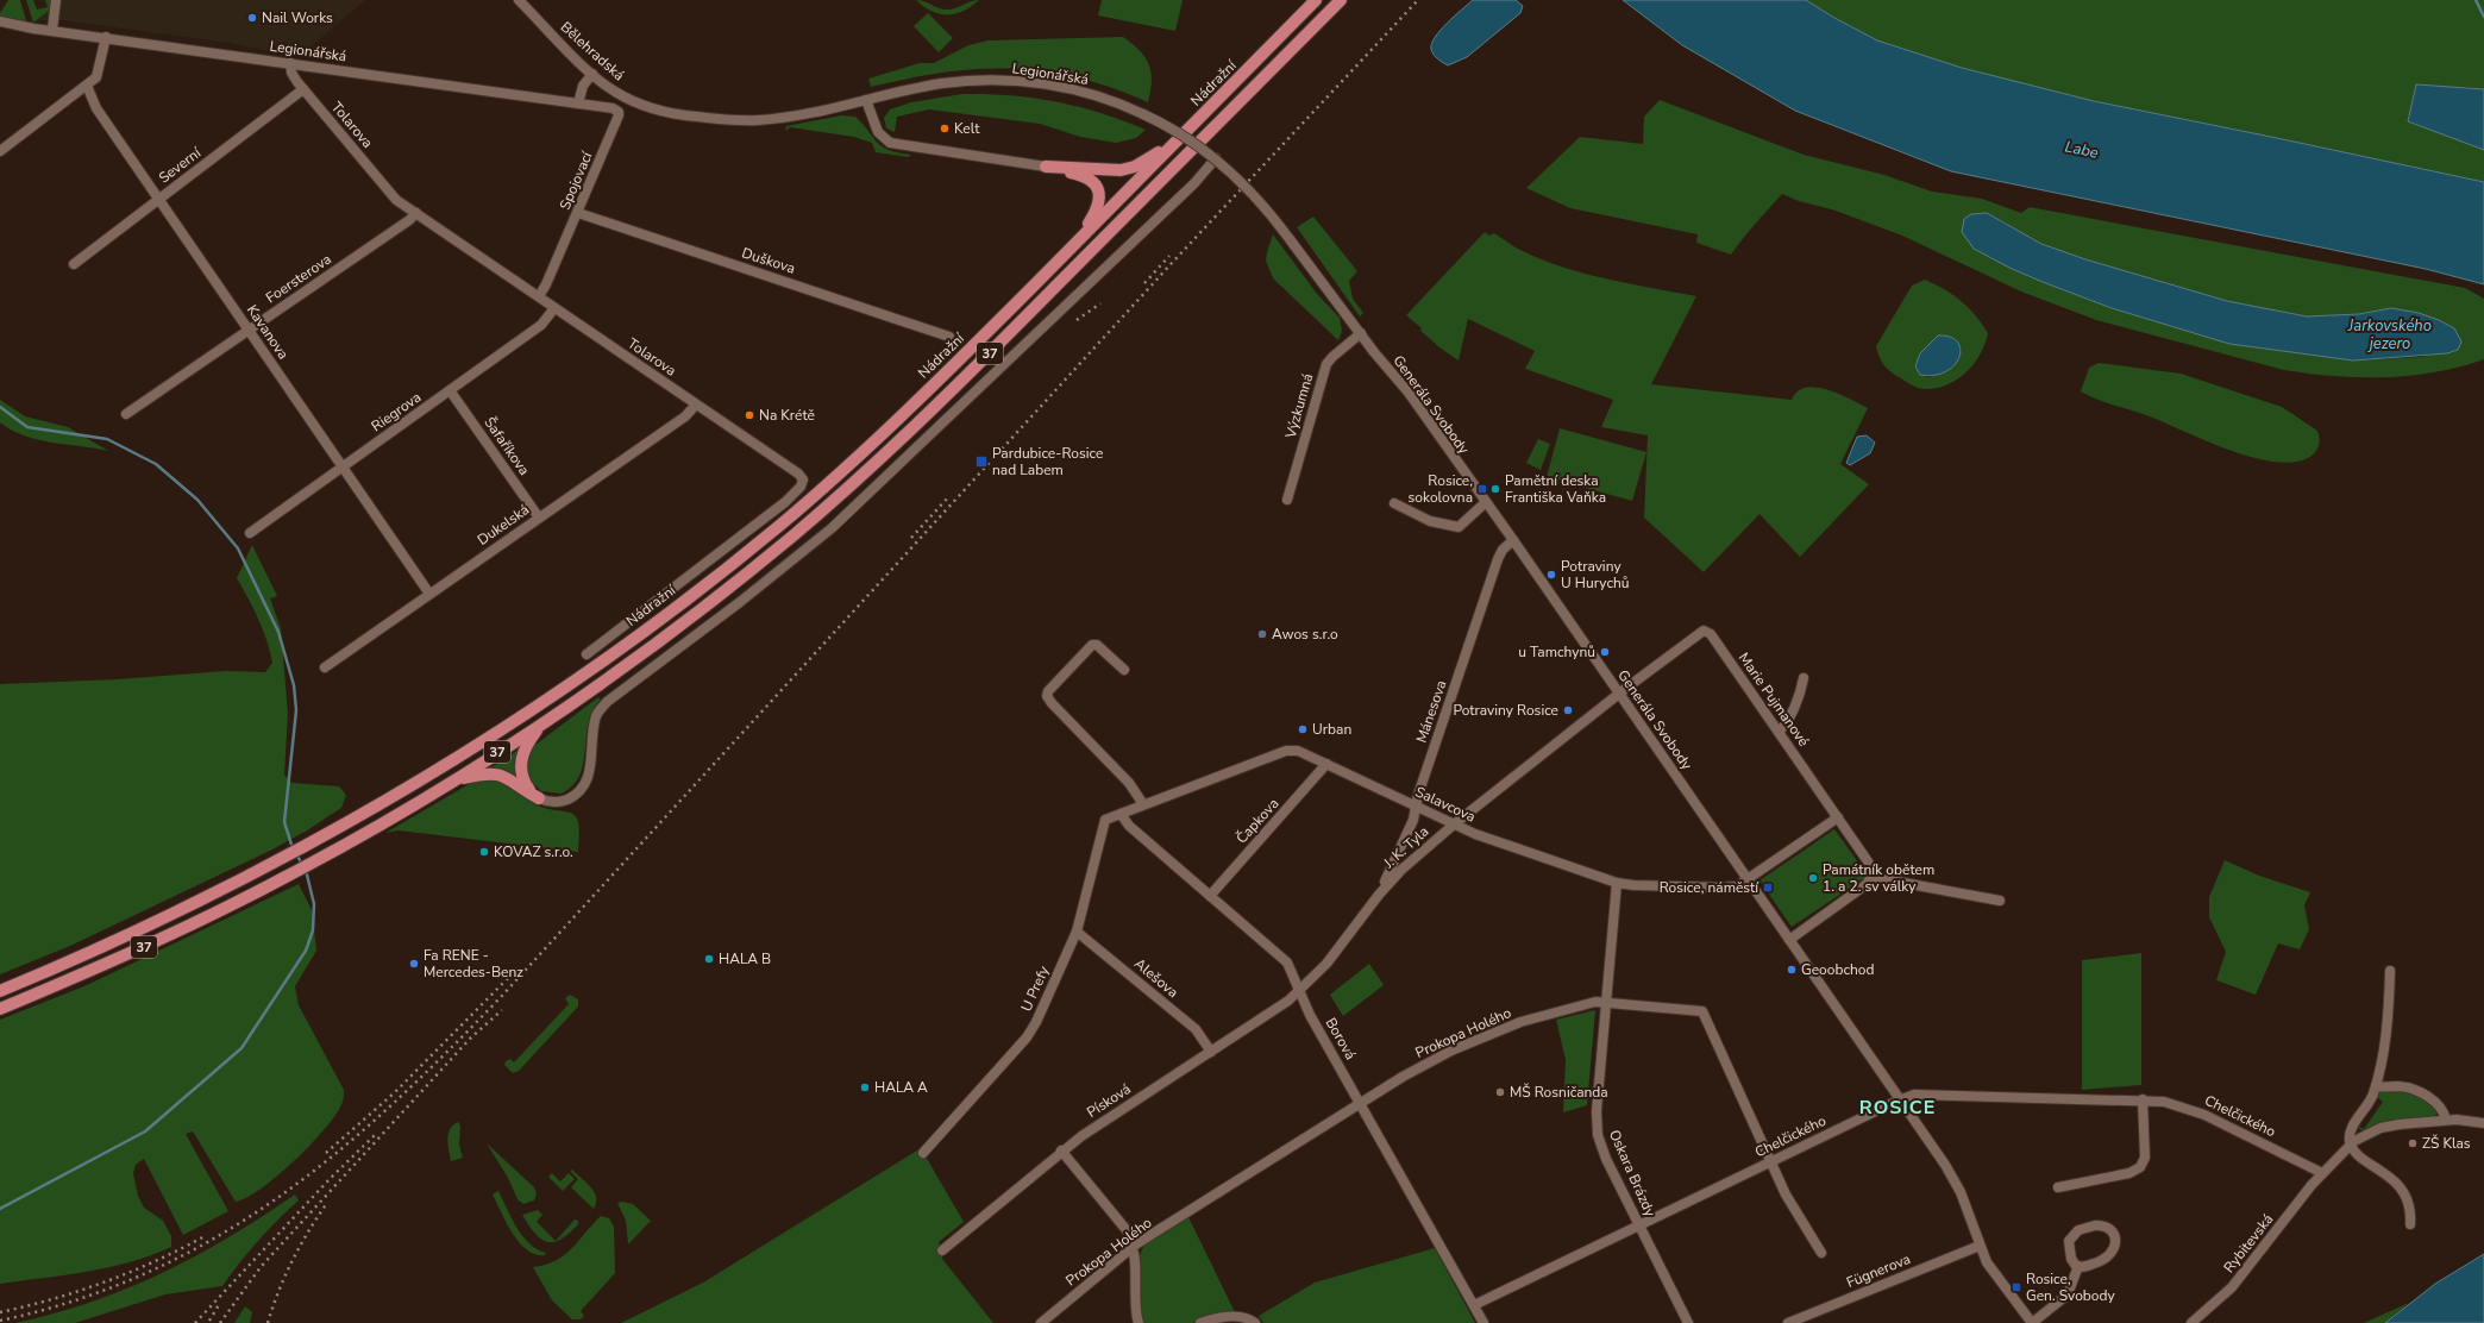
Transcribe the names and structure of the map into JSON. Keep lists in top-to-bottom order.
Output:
{
  "streets": {
    "main road": ["Nádražní", "37"],
    "street": [
      "Legionářská",
      "Bělehradská",
      "Tolarova",
      "Severní",
      "Spojovací",
      "Duškova",
      "Foersterova",
      "Kavanova",
      "Generála Svobody",
      "Výzkumná",
      "Riegrova",
      "Šafaříkova",
      "Dukelská",
      "Marie Pujmanové",
      "Mánesova",
      "Salavcova",
      "Čapkova",
      "J. K. Tyla",
      "Alešova",
      "U Prefy",
      "Prokopa Holého",
      "Borová",
      "Písková",
      "Chelčického",
      "Oskara Brázdy",
      "Rybitevská",
      "Fügnerova"
    ]
  },
  "crossings": [
    ["Legionářská", "Bělehradská"],
    ["Legionářská", "Tolarova"],
    ["Legionářská", "Spojovací"],
    ["Legionářská", "Generála Svobody"],
    ["Tolarova", "Severní"],
    ["Tolarova", "Spojovací"],
    ["Tolarova", "Foersterova"],
    ["Tolarova", "Riegrova"],
    ["Tolarova", "Dukelská"],
    ["Severní", "Kavanova"],
    ["Spojovací", "Duškova"],
    ["Foersterova", "Kavanova"],
    ["Kavanova", "Riegrova"],
    ["Kavanova", "Dukelská"],
    ["Generála Svobody", "Výzkumná"],
    ["Generála Svobody", "Marie Pujmanové"],
    ["Generála Svobody", "Mánesova"],
    ["Generála Svobody", "Salavcova"],
    ["Generála Svobody", "J. K. Tyla"],
    ["Generála Svobody", "Chelčického"],
    ["Generála Svobody", "Fügnerova"],
    ["Riegrova", "Šafaříkova"],
    ["Šafaříkova", "Dukelská"],
    ["Marie Pujmanové", "Salavcova"],
    ["Marie Pujmanové", "J. K. Tyla"],
    ["Mánesova", "Salavcova"],
    ["Mánesova", "J. K. Tyla"],
    ["Salavcova", "Čapkova"],
    ["Salavcova", "J. K. Tyla"],
    ["Salavcova", "U Prefy"],
    ["Salavcova", "Borová"],
    ["Salavcova", "Oskara Brázdy"],
    ["Čapkova", "Borová"],
    ["J. K. Tyla", "Borová"],
    ["J. K. Tyla", "Písková"],
    ["Alešova", "U Prefy"],
    ["Alešova", "Písková"],
    ["U Prefy", "Borová"],
    ["Prokopa Holého", "Borová"],
    ["Prokopa Holého", "Chelčického"],
    ["Prokopa Holého", "Oskara Brázdy"],
    ["Borová", "Písková"],
    ["Borová", "Chelčického"],
    ["Chelčického", "Oskara Brázdy"],
    ["Chelčického", "Rybitevská"]
  ],
  "districts": ["ROSICE"],
  "water": ["Labe", "Jarkovského jezero"],
  "places": {
    "other": [
      "Nail Works",
      "Kelt",
      "Na Krétě",
      "Pamětní deska Františka Vaňka",
      "Potraviny U Hurychů",
      "Awos s.r.o",
      "u Tamchynů",
      "Potraviny Rosice",
      "Urban",
      "KOVAZ s.r.o.",
      "Památník obětem 1. a 2. sv války",
      "HALA B",
      "Fa RENE - Mercedes-Benz",
      "Geoobchod",
      "HALA A",
      "MŠ Rosničanda",
      "ZŠ Klas"
    ],
    "transit": [
      "Pardubice-Rosice nad Labem",
      "Rosice, sokolovna",
      "Rosice, náměstí",
      "Rosice, Gen. Svobody"
    ]
  }
}
